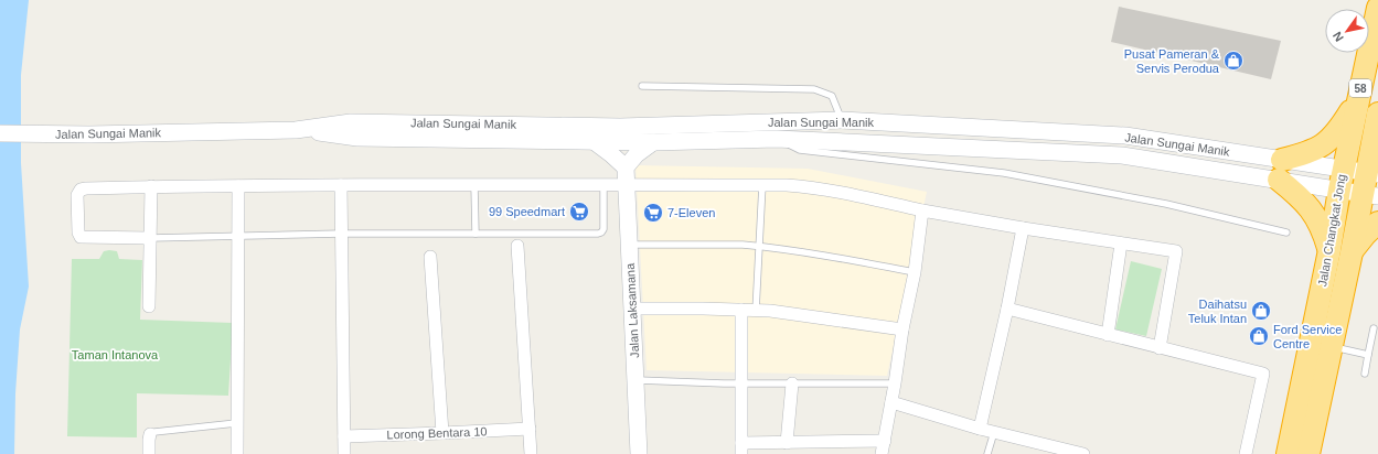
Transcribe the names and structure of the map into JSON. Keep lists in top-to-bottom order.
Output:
{
  "streets": {
    "highway": ["58", "Jalan Changkat Jong"],
    "main road": ["Jalan Sungai Manik", "Jalan Laksamana"],
    "street": ["Lorong Bentara 10"]
  },
  "crossings": [
    ["Jalan Sungai Manik", "Jalan Changkat Jong"]
  ],
  "parks": ["Taman Intanova"],
  "places": {
    "shop": ["Pusat Pameran & Servis Perodua", "Daihatsu Teluk Intan", "Ford Service Centre"],
    "supermarket": ["99 Speedmart", "7-Eleven"]
  },
  "north": "bottom left"
}
